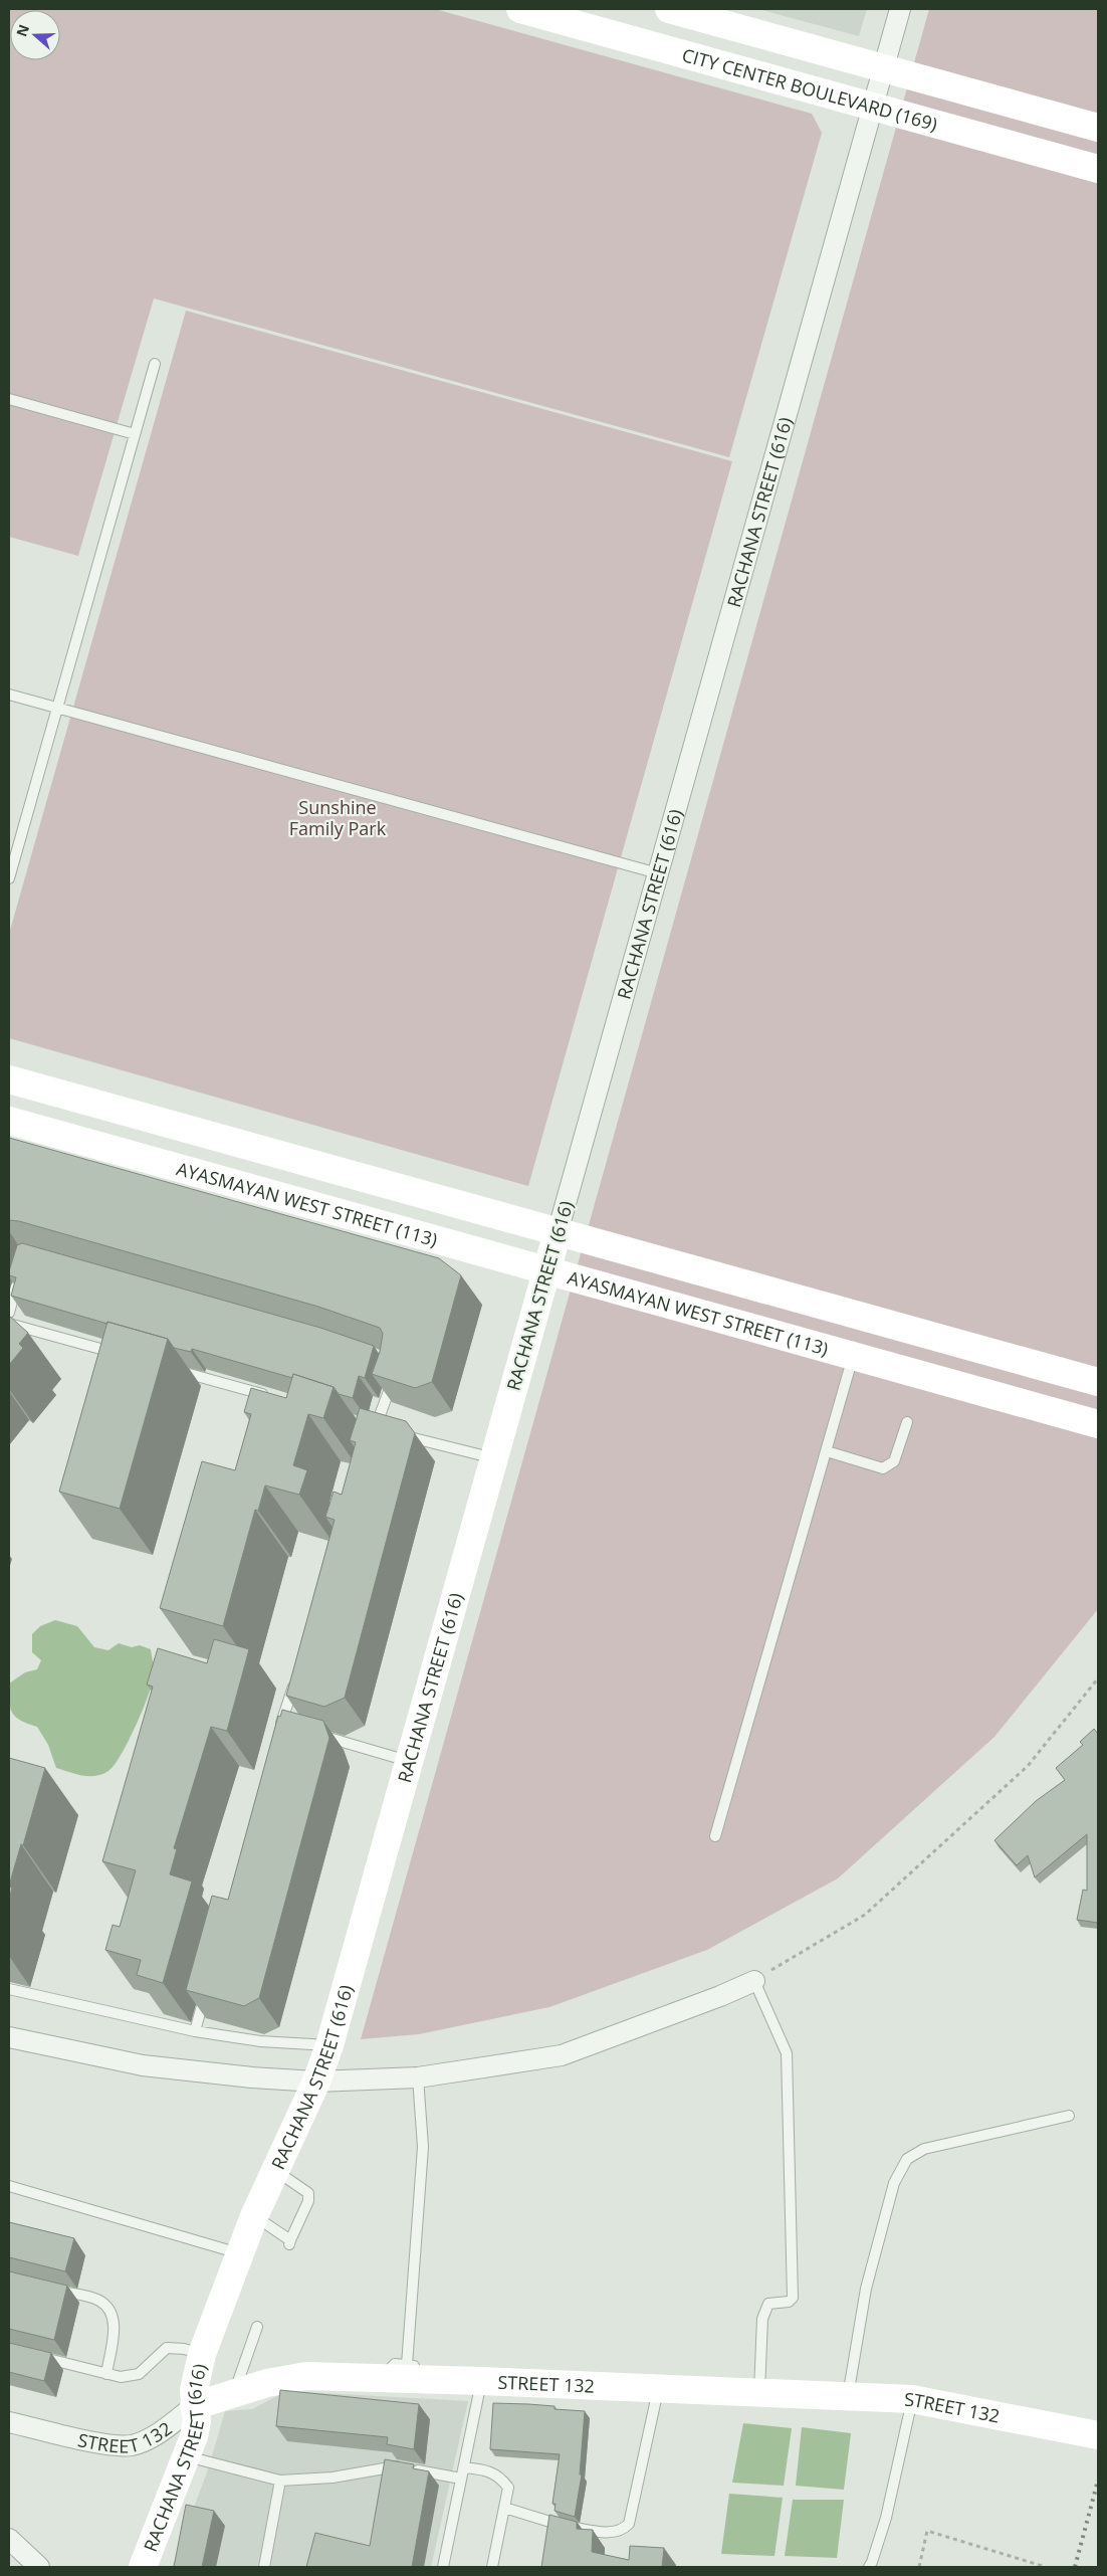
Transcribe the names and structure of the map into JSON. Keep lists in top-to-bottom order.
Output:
{
  "streets": {
    "street": [
      "CITY CENTER BOULEVARD (169)",
      "RACHANA STREET (616)",
      "AYASMAYAN WEST STREET (113)",
      "STREET 132"
    ]
  },
  "crossings": [
    ["CITY CENTER BOULEVARD (169)", "RACHANA STREET (616)"],
    ["RACHANA STREET (616)", "AYASMAYAN WEST STREET (113)"],
    ["RACHANA STREET (616)", "STREET 132"]
  ],
  "parks": ["Sunshine Family Park"],
  "north": "left"
}
